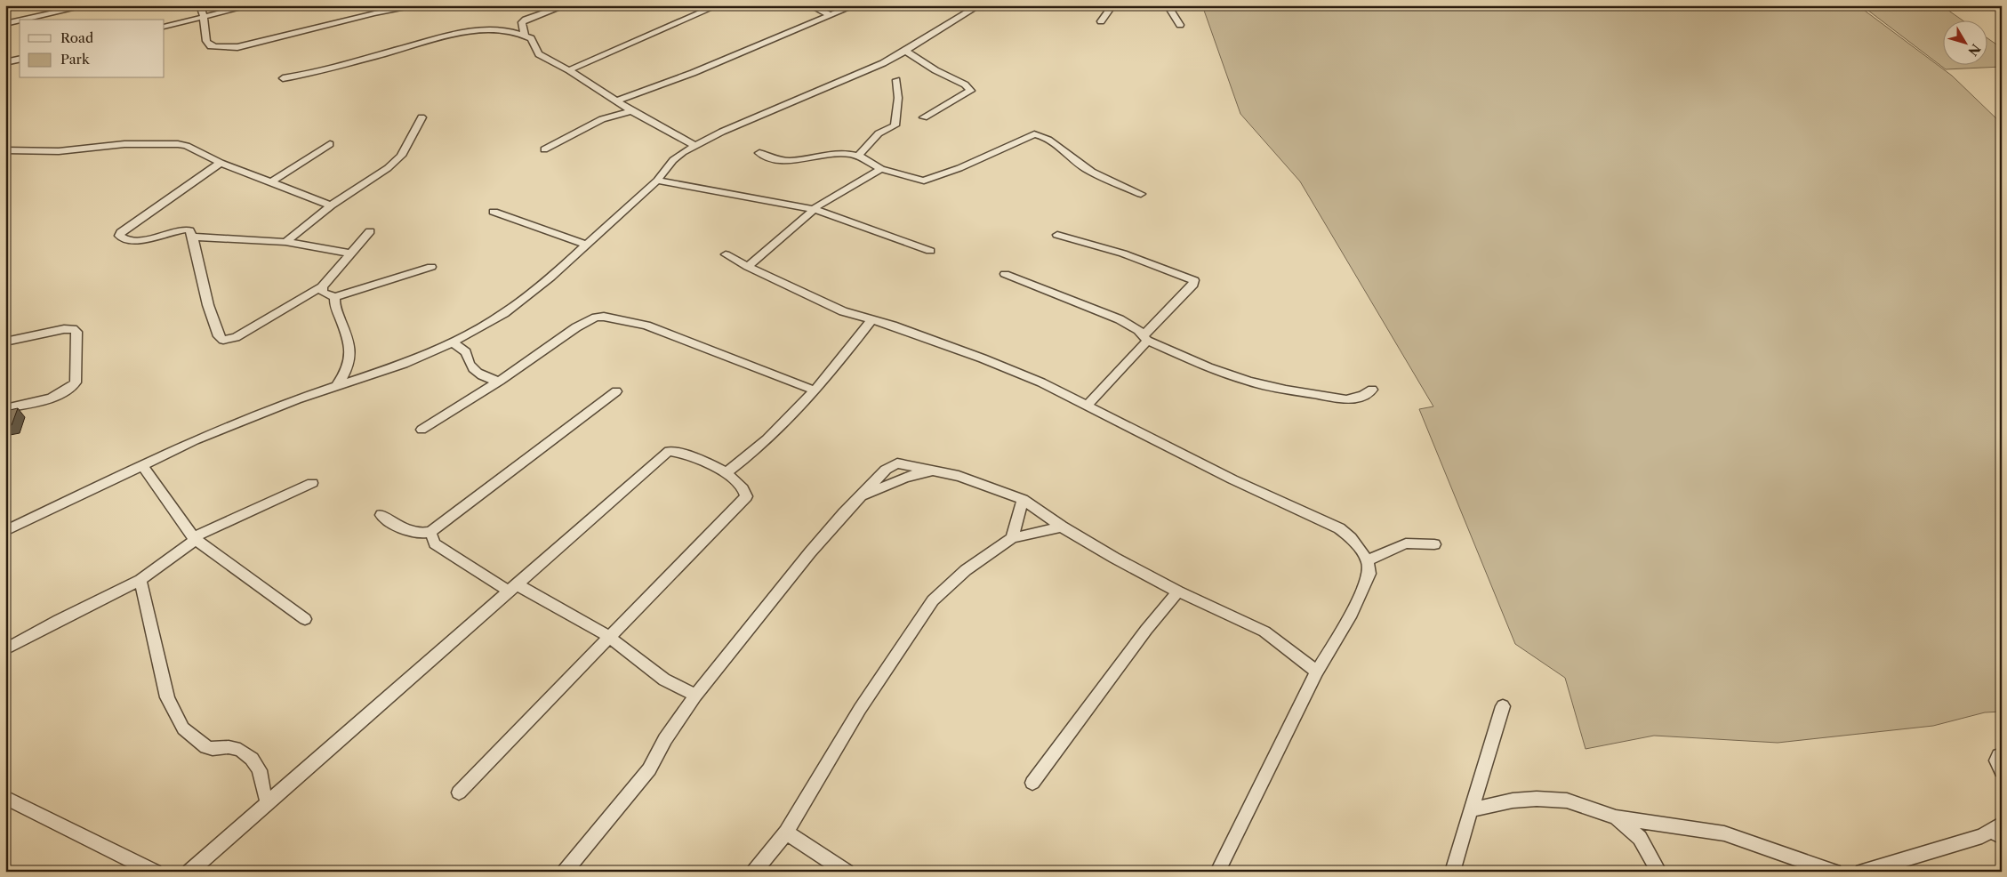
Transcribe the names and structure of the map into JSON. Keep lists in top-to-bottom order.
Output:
{
  "legend": ["Road", "Park"],
  "north": "bottom right"
}
